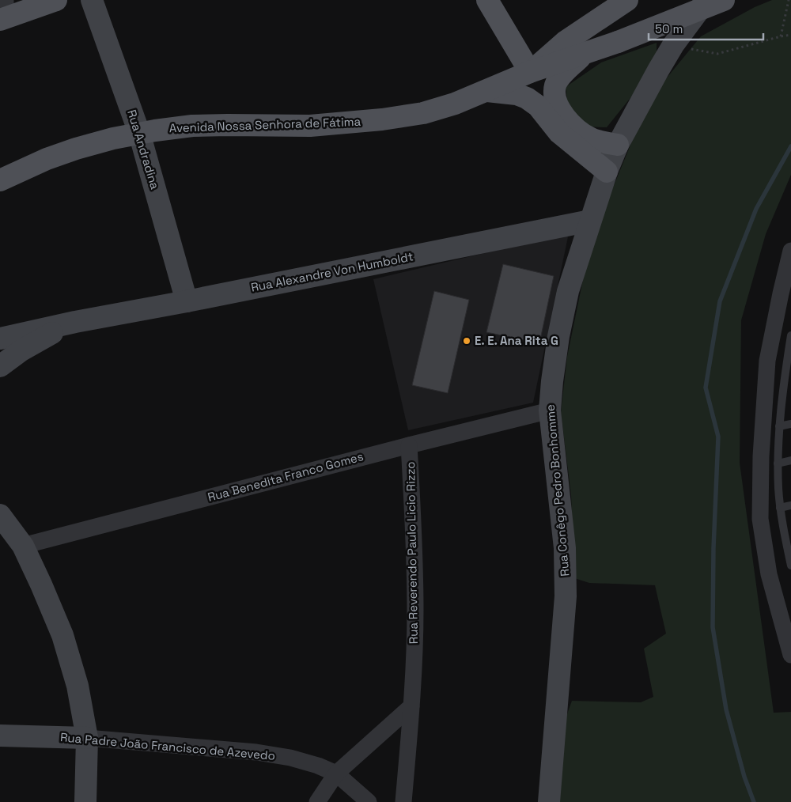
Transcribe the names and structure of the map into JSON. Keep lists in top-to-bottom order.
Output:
{
  "streets": {
    "main road": ["Avenida Nossa Senhora de Fátima"],
    "street": [
      "Rua Andradina",
      "Rua Alexandre Von Humboldt",
      "Rua Benedita Franco Gomes",
      "Rua Conêgo Pedro Bonhomme",
      "Rua Reverendo Paulo Licio Rizzo",
      "Rua Padre João Francisco de Azevedo"
    ]
  },
  "crossings": [
    ["Avenida Nossa Senhora de Fátima", "Rua Andradina"],
    ["Rua Andradina", "Rua Alexandre Von Humboldt"],
    ["Rua Alexandre Von Humboldt", "Rua Conêgo Pedro Bonhomme"],
    ["Rua Benedita Franco Gomes", "Rua Conêgo Pedro Bonhomme"],
    ["Rua Benedita Franco Gomes", "Rua Reverendo Paulo Licio Rizzo"]
  ],
  "places": ["E. E. Ana Rita G"],
  "scale_bar": "50 m"
}
